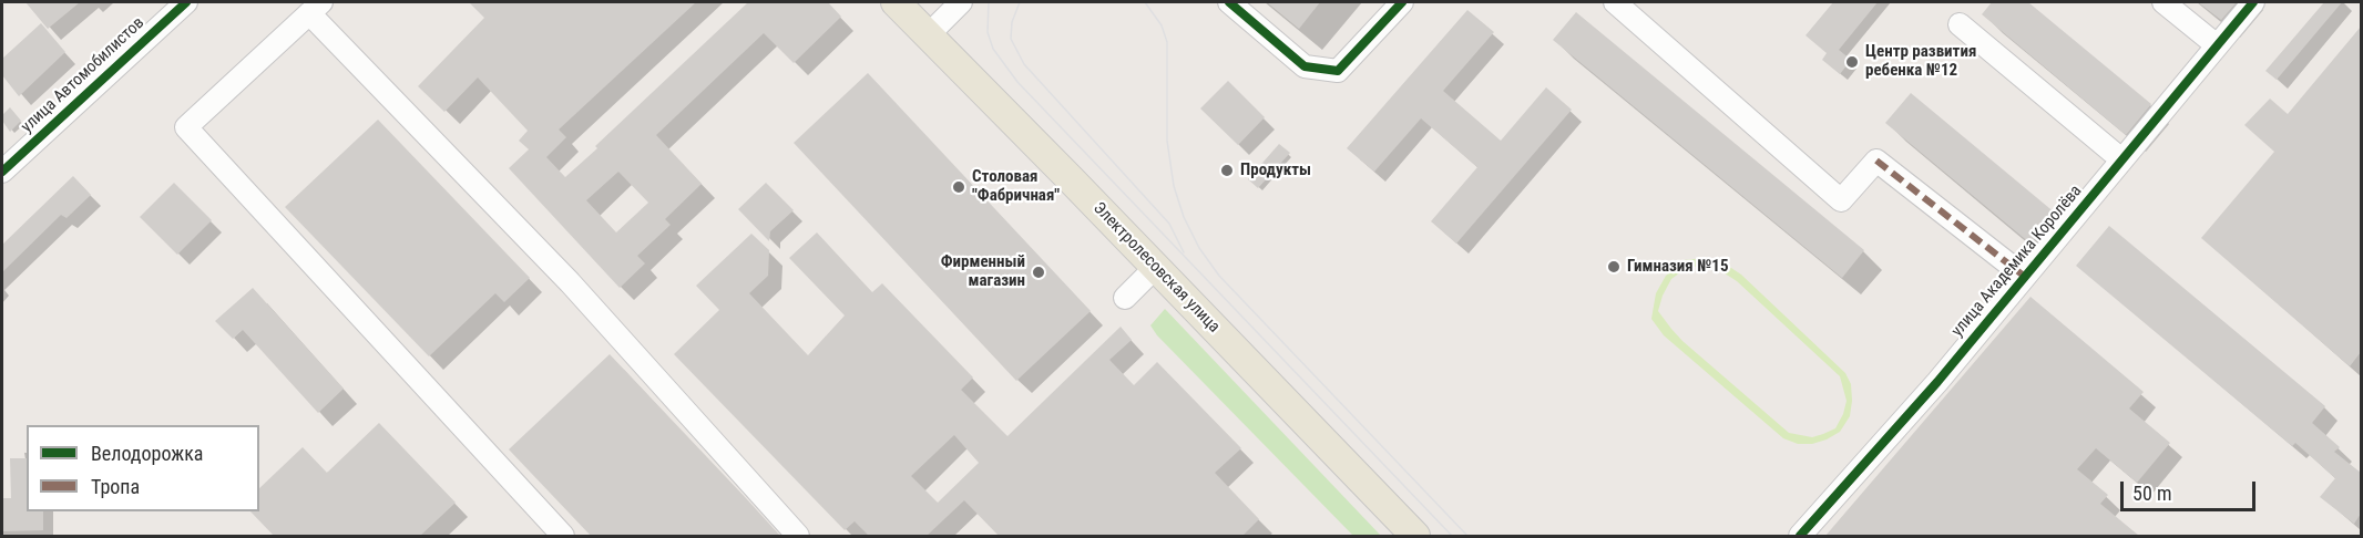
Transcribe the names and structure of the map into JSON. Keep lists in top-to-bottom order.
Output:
{
  "streets": {
    "main road": ["Электролесовская улица"],
    "street": ["улица Автомобилистов", "улица Академика Королёва"]
  },
  "places": [
    "Центр развития ребенка №12",
    "Продукты",
    "Столовая \"Фабричная\"",
    "Гимназия №15",
    "Фирменный магазин"
  ],
  "legend": ["Велодорожка", "Тропа"],
  "scale_bar": "50 m"
}
